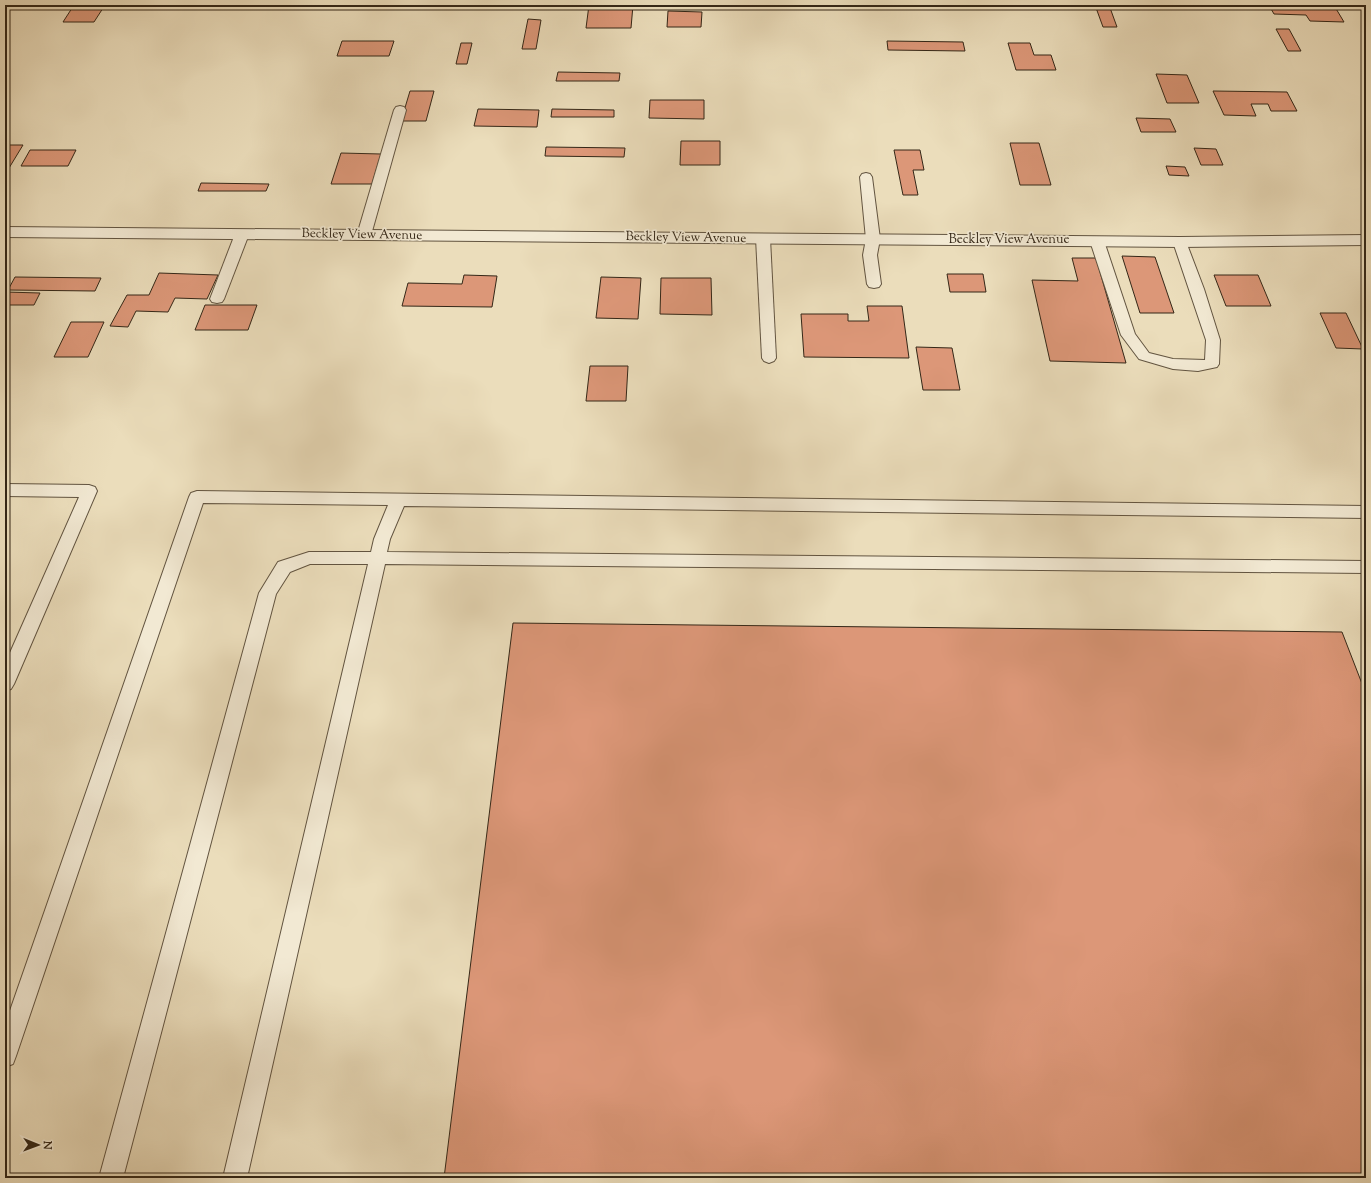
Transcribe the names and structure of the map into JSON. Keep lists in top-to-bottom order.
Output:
{
  "streets": {
    "street": ["Beckley View Avenue"]
  },
  "north": "right"
}
